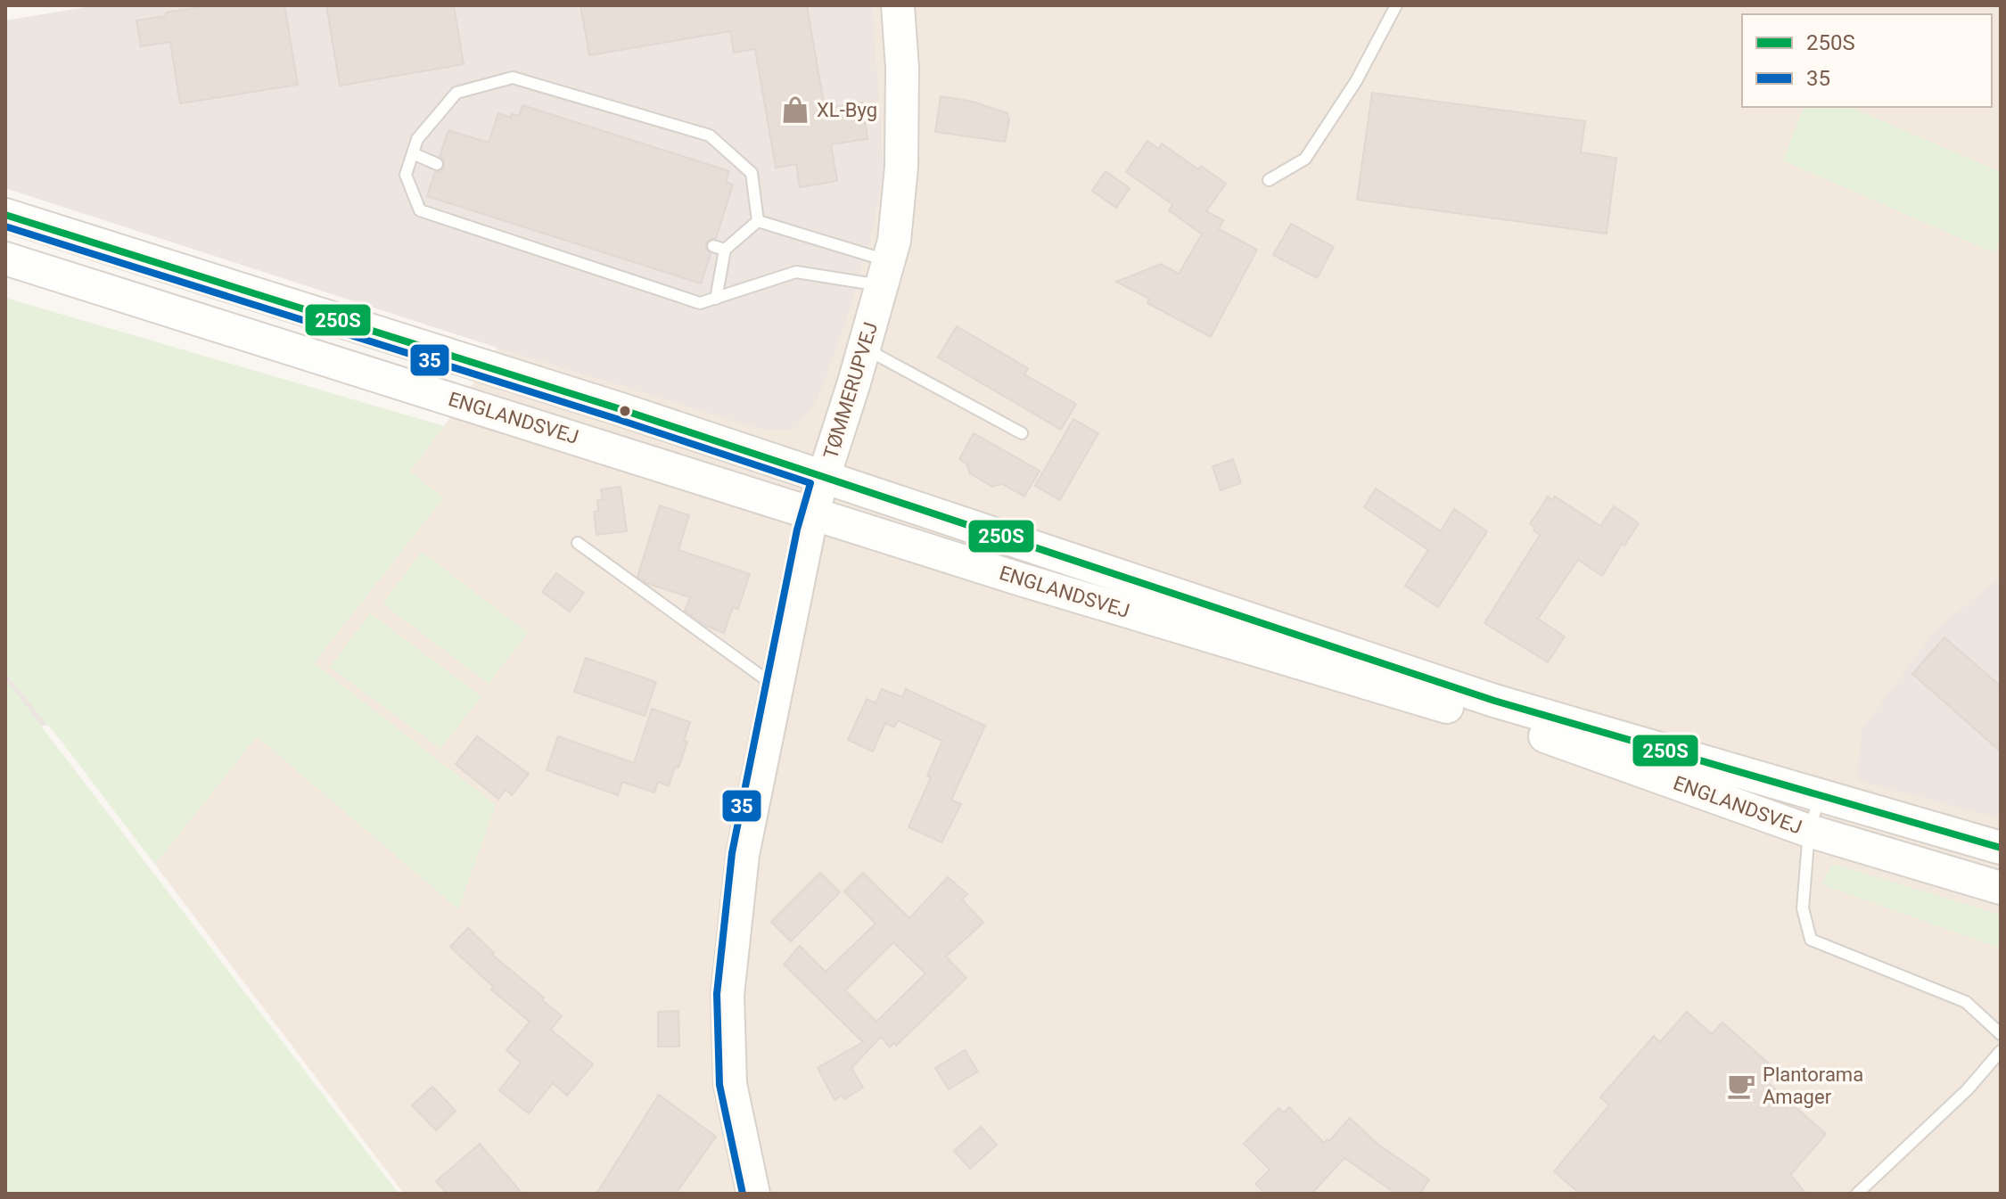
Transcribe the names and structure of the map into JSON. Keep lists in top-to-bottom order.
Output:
{
  "streets": {
    "main road": ["TØMMERUPVEJ", "ENGLANDSVEJ"]
  },
  "crossings": [
    ["TØMMERUPVEJ", "ENGLANDSVEJ"]
  ],
  "places": {
    "shop": ["XL-Byg"],
    "cafe": ["Plantorama Amager"]
  },
  "lines": ["transit line 250S", "transit line 35"],
  "legend": ["250S", "35"]
}
